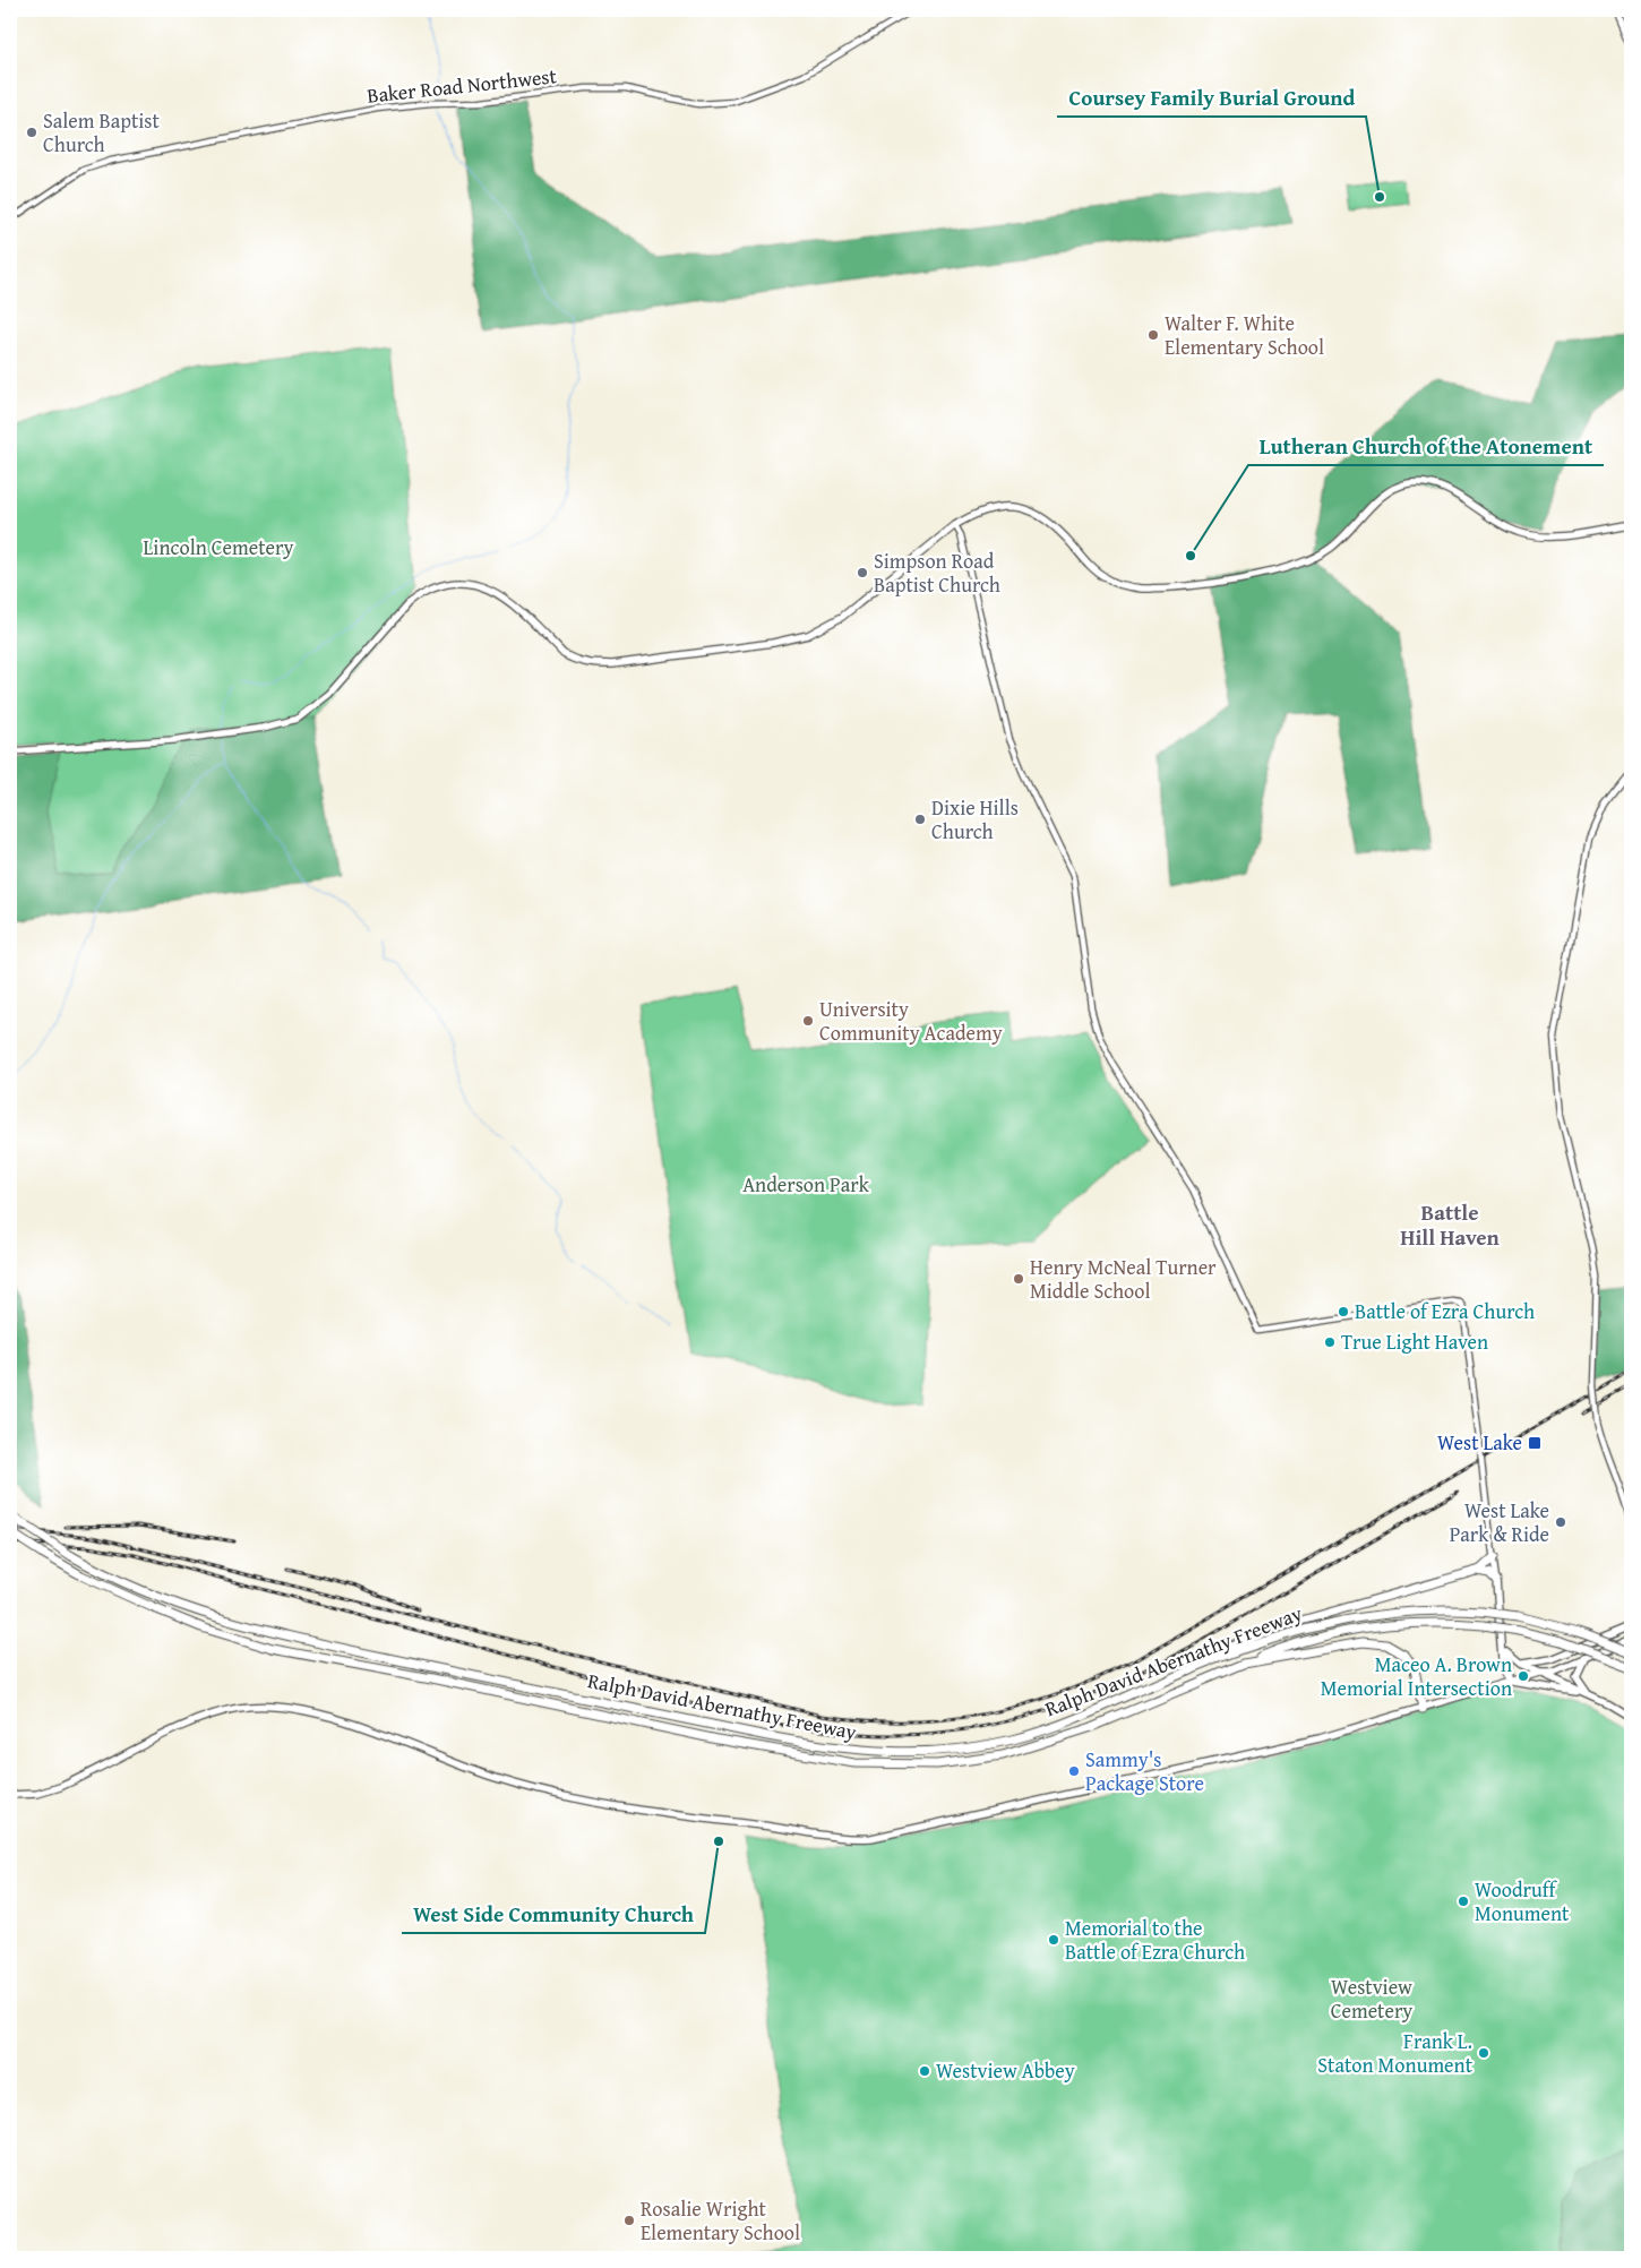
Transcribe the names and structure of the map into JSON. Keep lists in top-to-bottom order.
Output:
{
  "streets": {
    "highway": ["Ralph David Abernathy Freeway"],
    "street": ["Baker Road Northwest"]
  },
  "districts": ["Battle Hill Haven"],
  "parks": ["Lincoln Cemetery", "Anderson Park", "Westview Cemetery"],
  "places": {
    "other": [
      "Salem Baptist Church",
      "Coursey Family Burial Ground",
      "Walter F. White Elementary School",
      "Lutheran Church of the Atonement",
      "Simpson Road Baptist Church",
      "Dixie Hills Church",
      "University Community Academy",
      "Henry McNeal Turner Middle School",
      "Battle of Ezra Church",
      "True Light Haven",
      "West Lake Park & Ride",
      "Maceo A. Brown Memorial Intersection",
      "Sammy's Package Store",
      "West Side Community Church",
      "Woodruff Monument",
      "Memorial to the Battle of Ezra Church",
      "Frank L. Staton Monument",
      "Westview Abbey",
      "Rosalie Wright Elementary School"
    ],
    "transit": ["West Lake"]
  }
}
